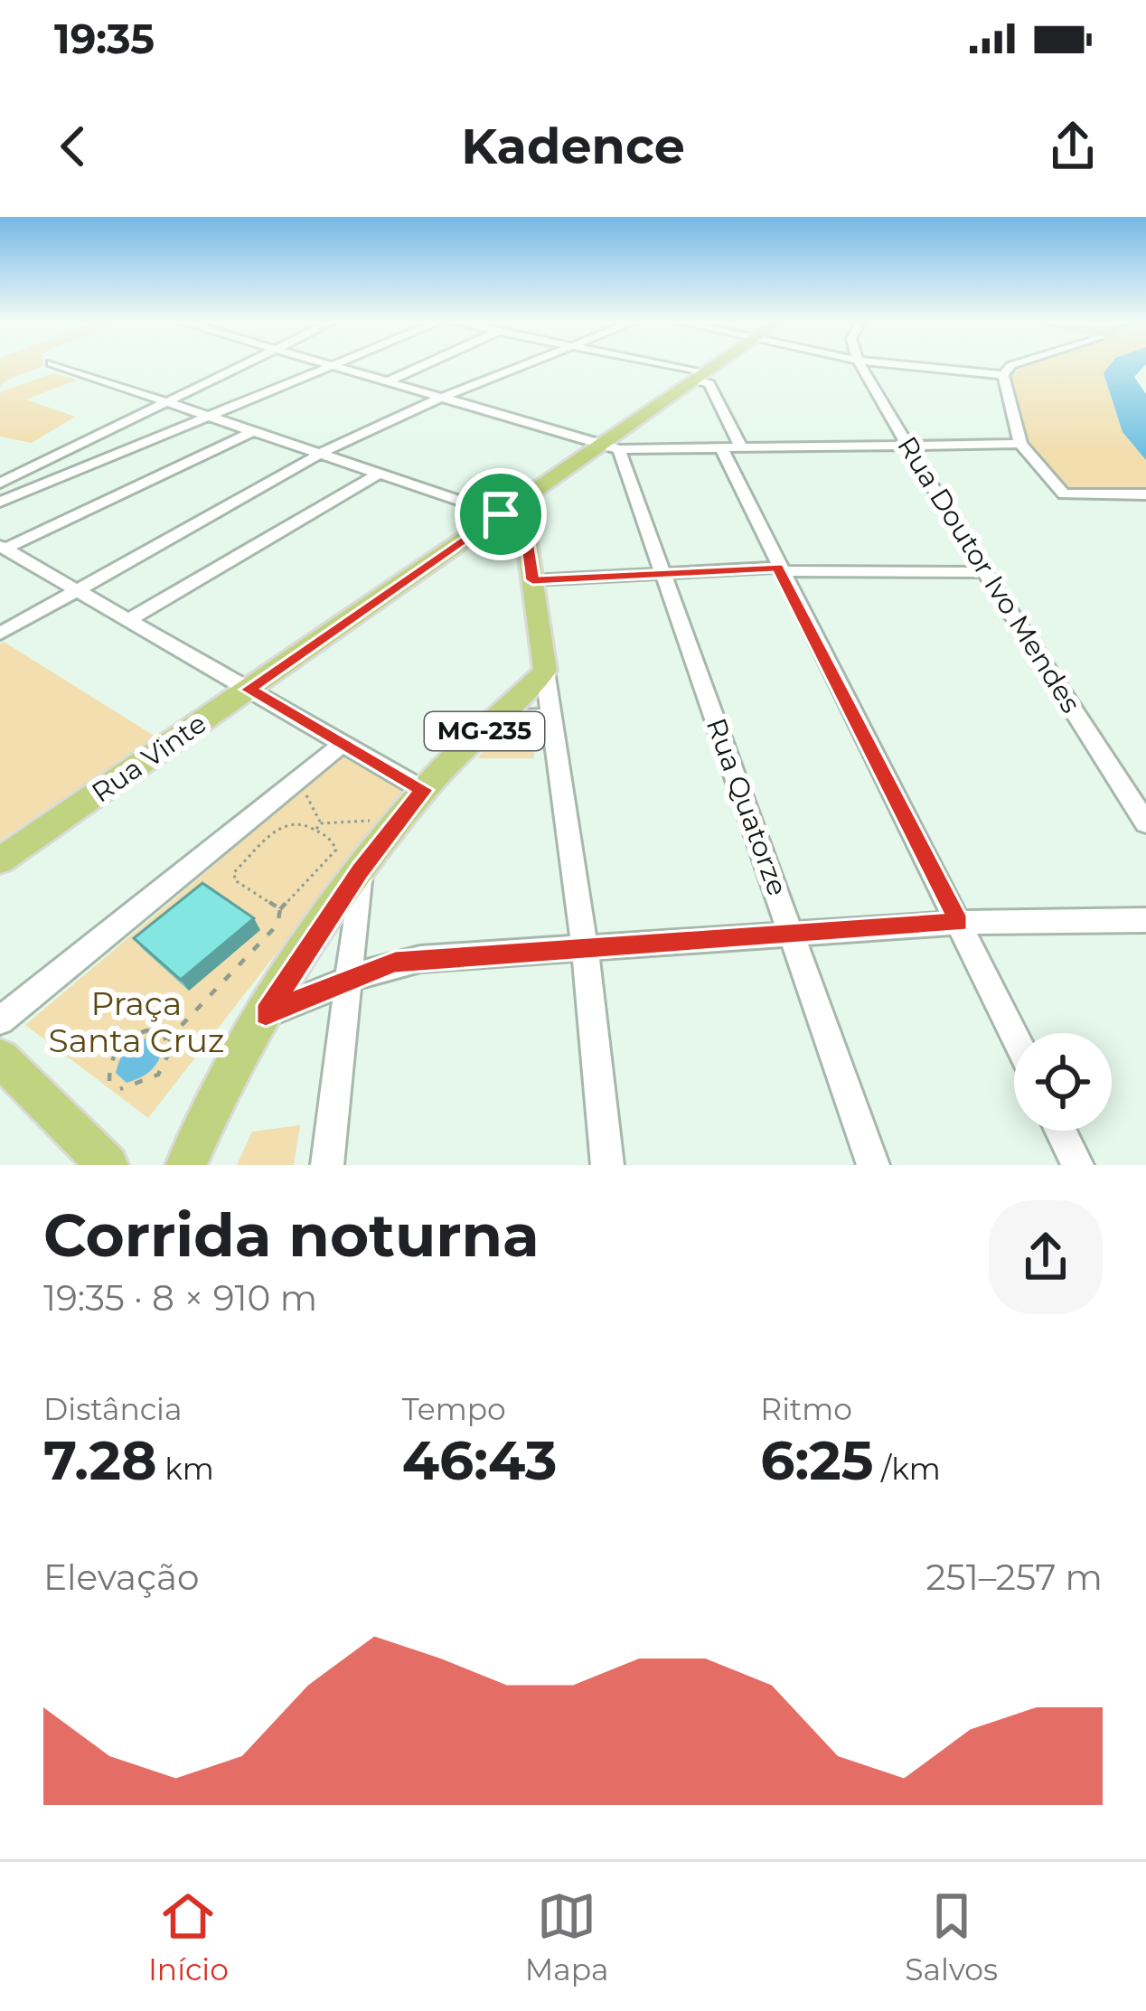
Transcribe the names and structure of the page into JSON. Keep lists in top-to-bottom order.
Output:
{
  "streets": {
    "main road": ["MG-235", "Rua Vinte"],
    "street": ["Rua Doutor Ivo Mendes", "Rua Quatorze"]
  },
  "crossings": [
    ["Rua Vinte", "Rua Quatorze"]
  ],
  "parks": ["Praça Santa Cruz"],
  "page": {
    "status": "19:35",
    "header": "Kadence",
    "heading": ["Corrida noturna", "19:35 · 8 × 910 m"],
    "stats": [
      ["Distância", "7.28 km"],
      ["Tempo", "46:43"],
      ["Ritmo", "6:25 /km"]
    ],
    "chart": ["Elevação", "251–257 m"],
    "tabs": ["Início", "Mapa", "Salvos"]
  }
}
